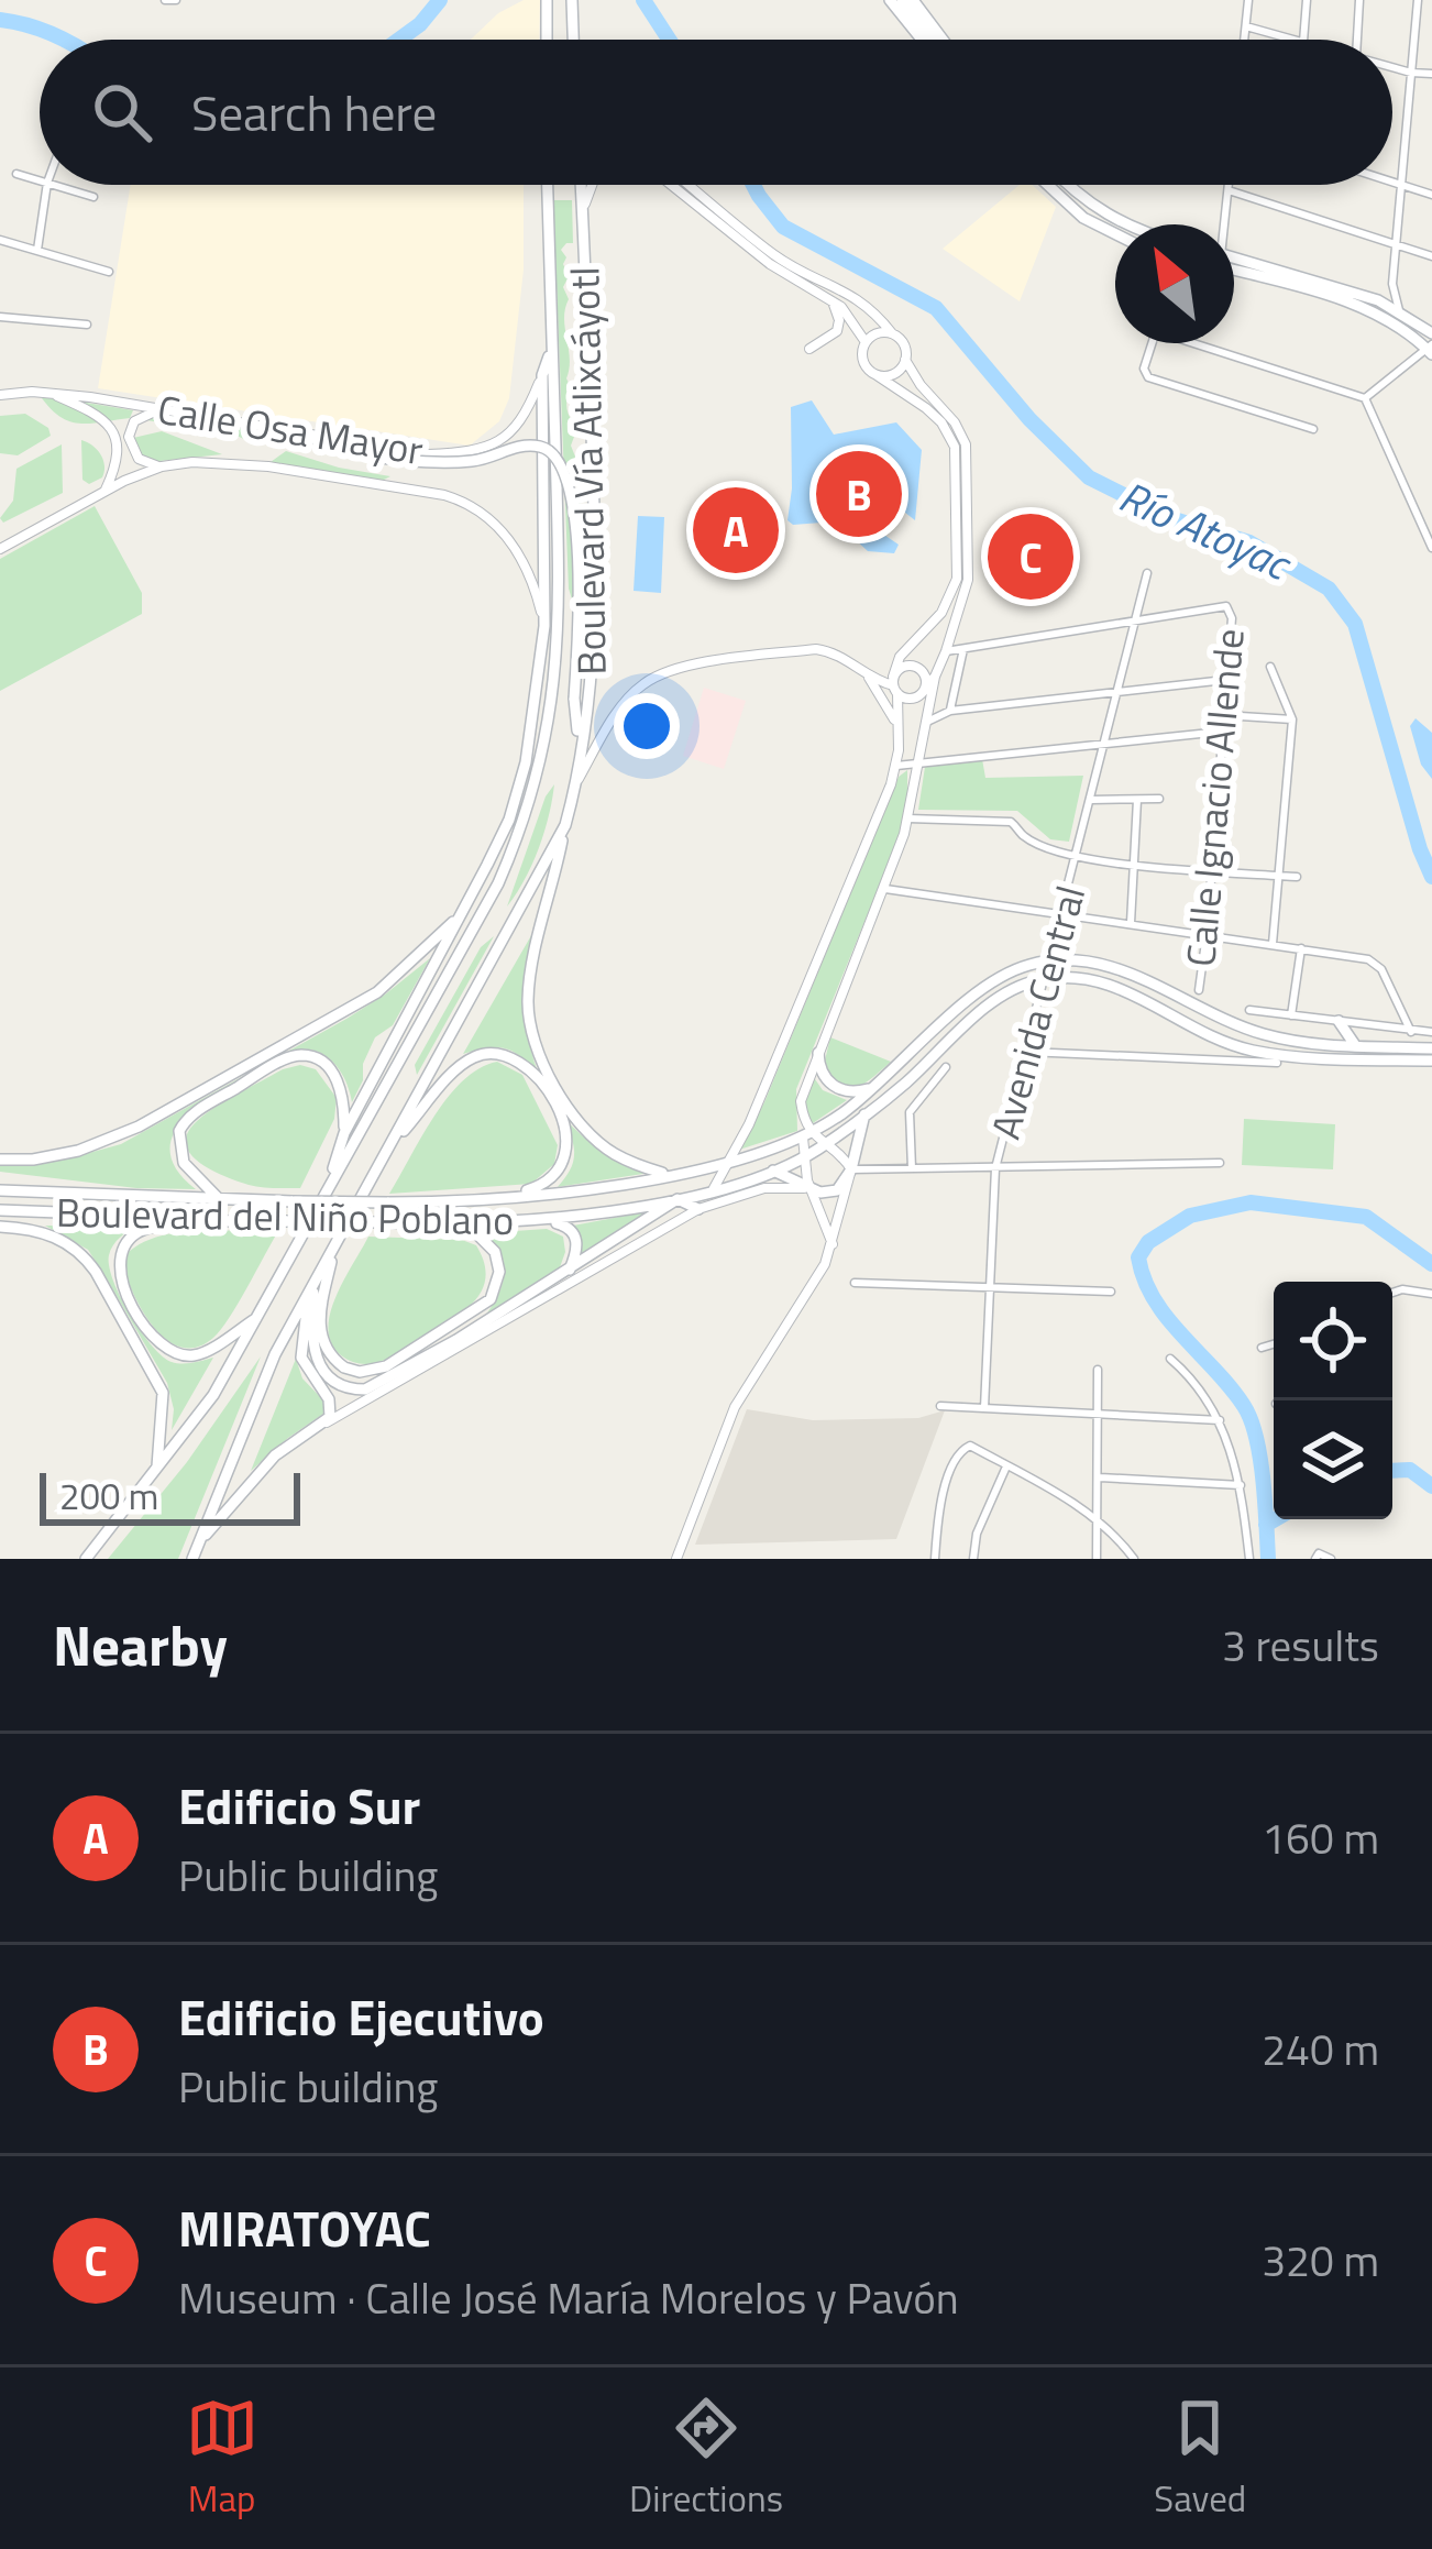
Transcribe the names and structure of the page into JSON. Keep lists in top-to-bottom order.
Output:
{
  "streets": {
    "main road": ["Boulevard Vía Atlixcáyotl", "Boulevard del Niño Poblano"],
    "street": ["Calle Osa Mayor", "Calle Ignacio Allende", "Avenida Central"]
  },
  "crossings": [
    ["Calle Ignacio Allende", "Avenida Central"],
    ["Avenida Central", "Boulevard del Niño Poblano"]
  ],
  "water": ["Río Atoyac"],
  "scale_bar": "200 m",
  "north": "top left",
  "page": {
    "search": "Search here",
    "pins": ["B", "A", "C"],
    "scale": "200 m",
    "heading": ["Nearby", "3 results"],
    "list": [
      {
        "mark": "A",
        "name": "Edificio Sur",
        "note": "Public building",
        "value": "160 m"
      },
      {
        "mark": "B",
        "name": "Edificio Ejecutivo",
        "note": "Public building",
        "value": "240 m"
      },
      {
        "mark": "C",
        "name": "MIRATOYAC",
        "note": "Museum · Calle José María Morelos y Pavón",
        "value": "320 m"
      }
    ],
    "nav": ["Map", "Directions", "Saved"]
  }
}
